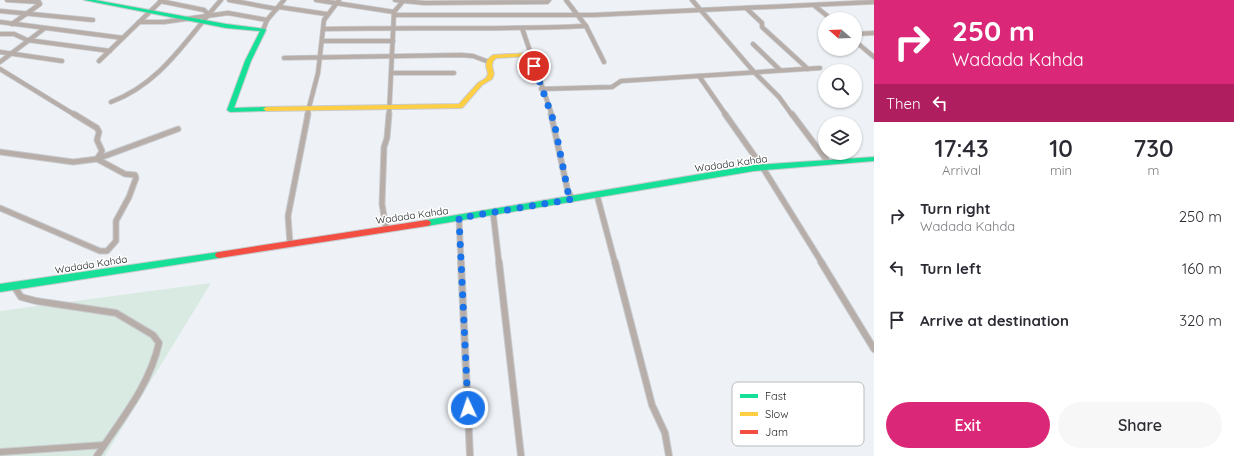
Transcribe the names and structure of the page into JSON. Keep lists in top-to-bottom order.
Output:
{
  "streets": {
    "street": ["Wadada Kahda"]
  },
  "legend": ["Fast", "Slow", "Jam"],
  "north": "left",
  "page": {
    "turn": ["250 m", "Wadada Kahda"],
    "then": "Then",
    "eta": [
      "17:43",
      "Arrival",
      "10",
      "min",
      "730",
      "m"
    ],
    "list": [
      {
        "name": "Turn right",
        "note": "Wadada Kahda",
        "value": "250 m"
      },
      {
        "name": "Turn left",
        "value": "160 m"
      },
      {
        "name": "Arrive at destination",
        "value": "320 m"
      }
    ],
    "buttons": ["Exit", "Share"]
  }
}
